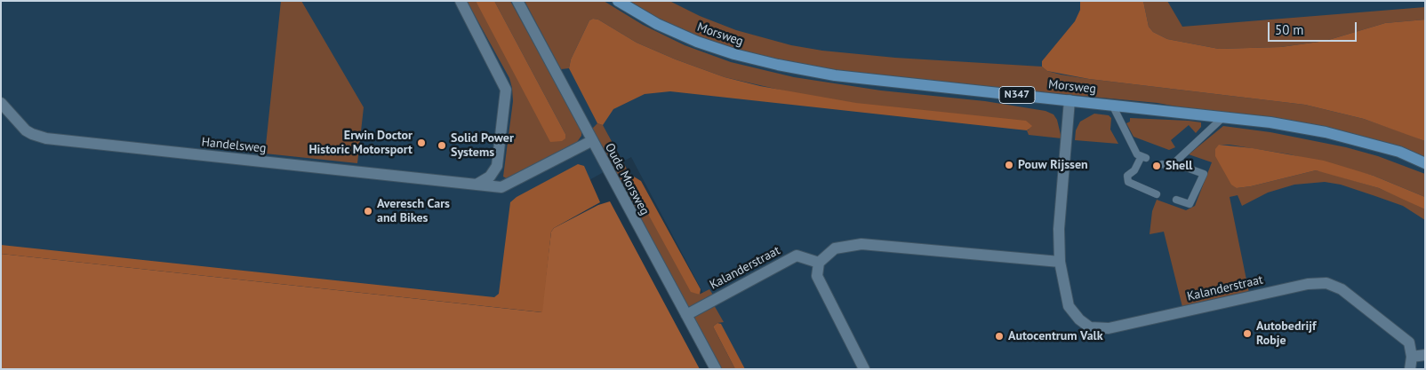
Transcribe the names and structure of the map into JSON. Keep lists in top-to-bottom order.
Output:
{
  "streets": {
    "main road": ["Morsweg", "N347"],
    "street": ["Handelsweg", "Oude Morsweg", "Kalanderstraat"]
  },
  "crossings": [
    ["Morsweg", "Kalanderstraat"],
    ["Handelsweg", "Oude Morsweg"],
    ["Oude Morsweg", "Kalanderstraat"]
  ],
  "places": [
    "Erwin Doctor Historic Motorsport",
    "Solid Power Systems",
    "Pouw Rijssen",
    "Shell",
    "Averesch Cars and Bikes",
    "Autobedrijf Robje",
    "Autocentrum Valk"
  ],
  "scale_bar": "50 m"
}
